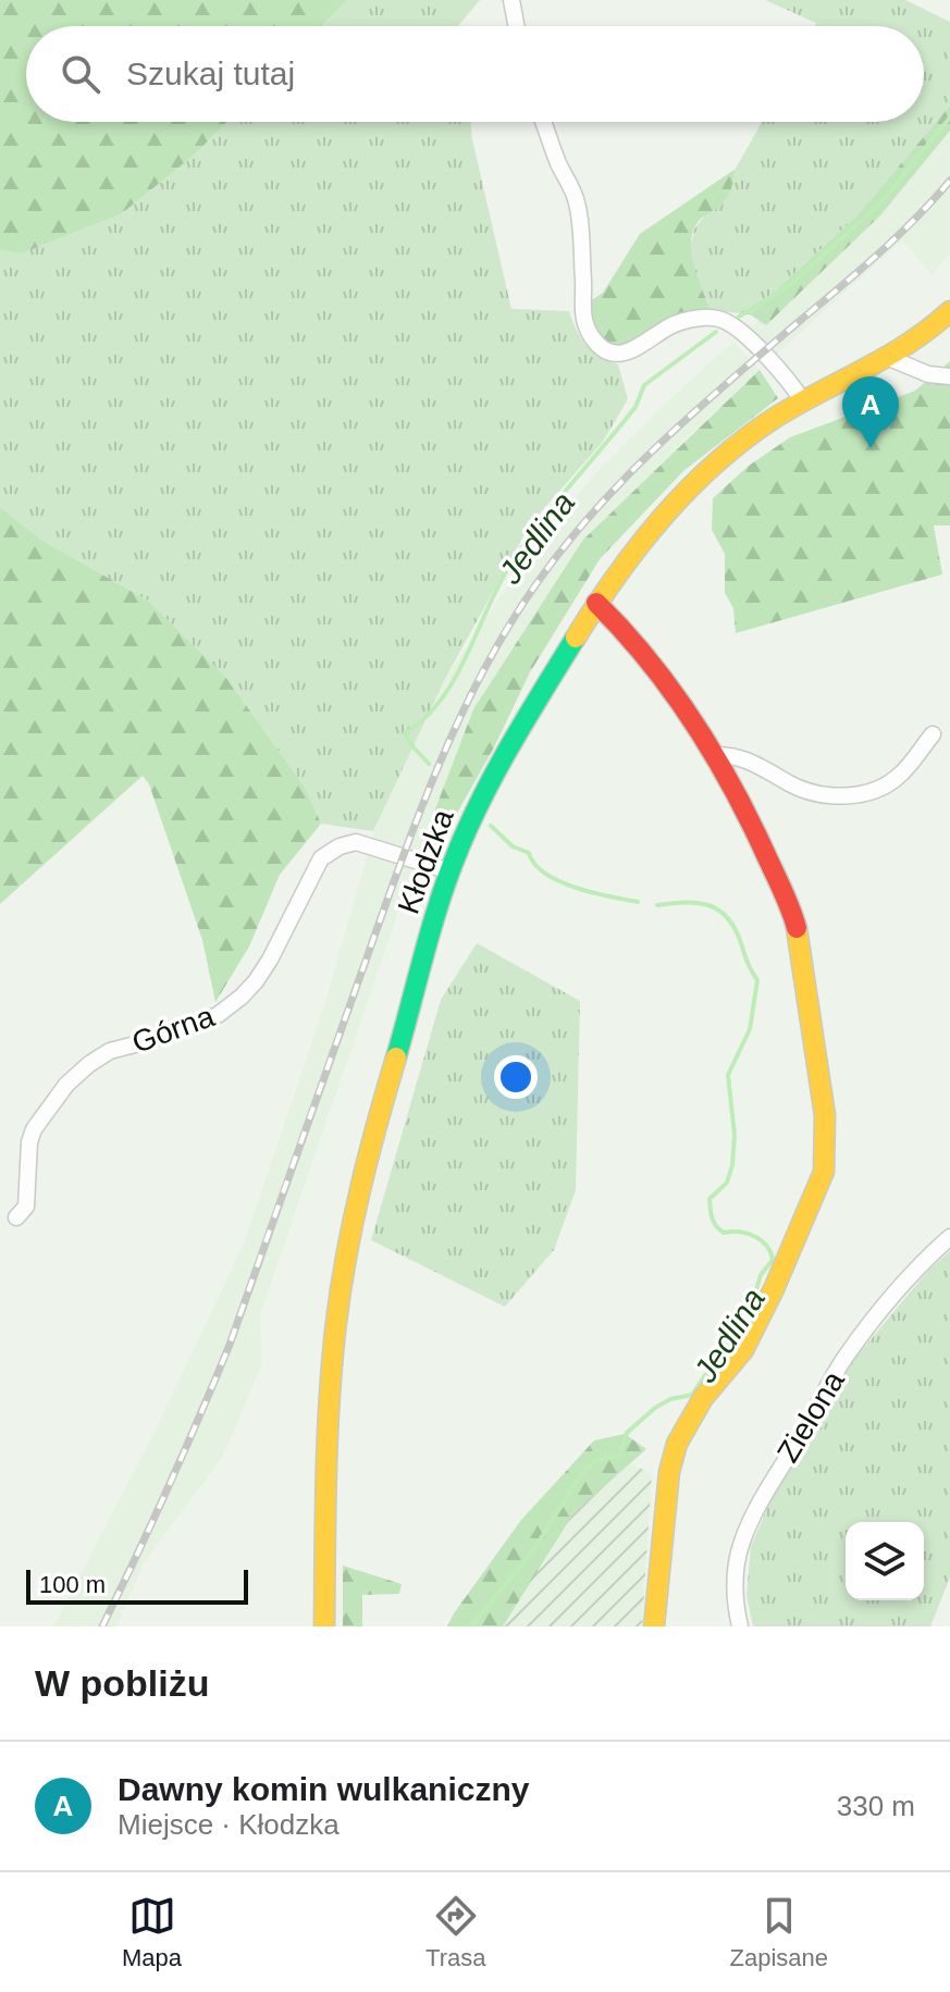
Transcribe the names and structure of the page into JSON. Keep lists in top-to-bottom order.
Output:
{
  "streets": {
    "main road": ["Kłodzka"],
    "street": ["Górna", "Zielona"]
  },
  "crossings": [
    ["Kłodzka", "Górna"]
  ],
  "water": ["Jedlina"],
  "scale_bar": "100 m",
  "page": {
    "search": "Szukaj tutaj",
    "pins": "A",
    "scale": "100 m",
    "heading": "W pobliżu",
    "list": [
      {
        "mark": "A",
        "name": "Dawny komin wulkaniczny",
        "note": "Miejsce · Kłodzka",
        "value": "330 m"
      }
    ],
    "nav": ["Mapa", "Trasa", "Zapisane"]
  }
}
